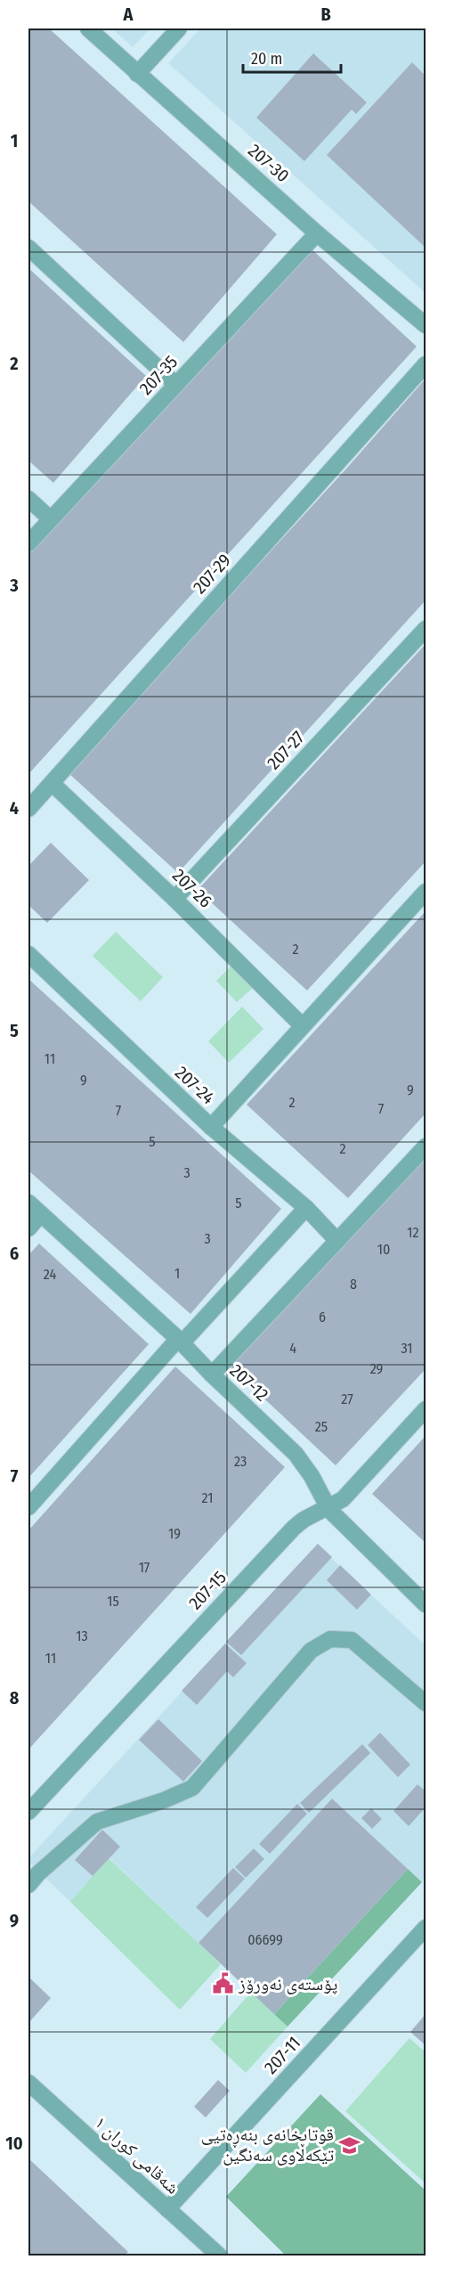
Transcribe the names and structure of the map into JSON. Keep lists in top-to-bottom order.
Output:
{
  "streets": {
    "street": [
      "207-30",
      "207-35",
      "207-29",
      "207-27",
      "207-26",
      "207-24",
      "207-12",
      "207-15",
      "207-11",
      "شەقامی کوران ١"
    ]
  },
  "crossings": [
    ["207-30", "207-35"],
    ["207-29", "207-26"],
    ["207-27", "207-26"],
    ["207-12", "207-15"],
    ["207-11", "شەقامی کوران ١"]
  ],
  "places": {
    "public building": ["پۆسته‌ی نه‌ورۆز"],
    "school or university": ["قوتابخانەی بنەڕەتیی تێکەڵاوی سەنگین"]
  },
  "house_numbers": [
    "2",
    "11",
    "9",
    "9",
    "2",
    "7",
    "7",
    "5",
    "2",
    "3",
    "5",
    "12",
    "3",
    "10",
    "1",
    "24",
    "8",
    "6",
    "4",
    "31",
    "29",
    "27",
    "25",
    "23",
    "21",
    "19",
    "17",
    "15",
    "13",
    "11",
    "06699"
  ],
  "scale_bar": "20 m",
  "grid": {
    "columns": ["A", "B"],
    "rows": [
      "1",
      "2",
      "3",
      "4",
      "5",
      "6",
      "7",
      "8",
      "9",
      "10"
    ]
  }
}
